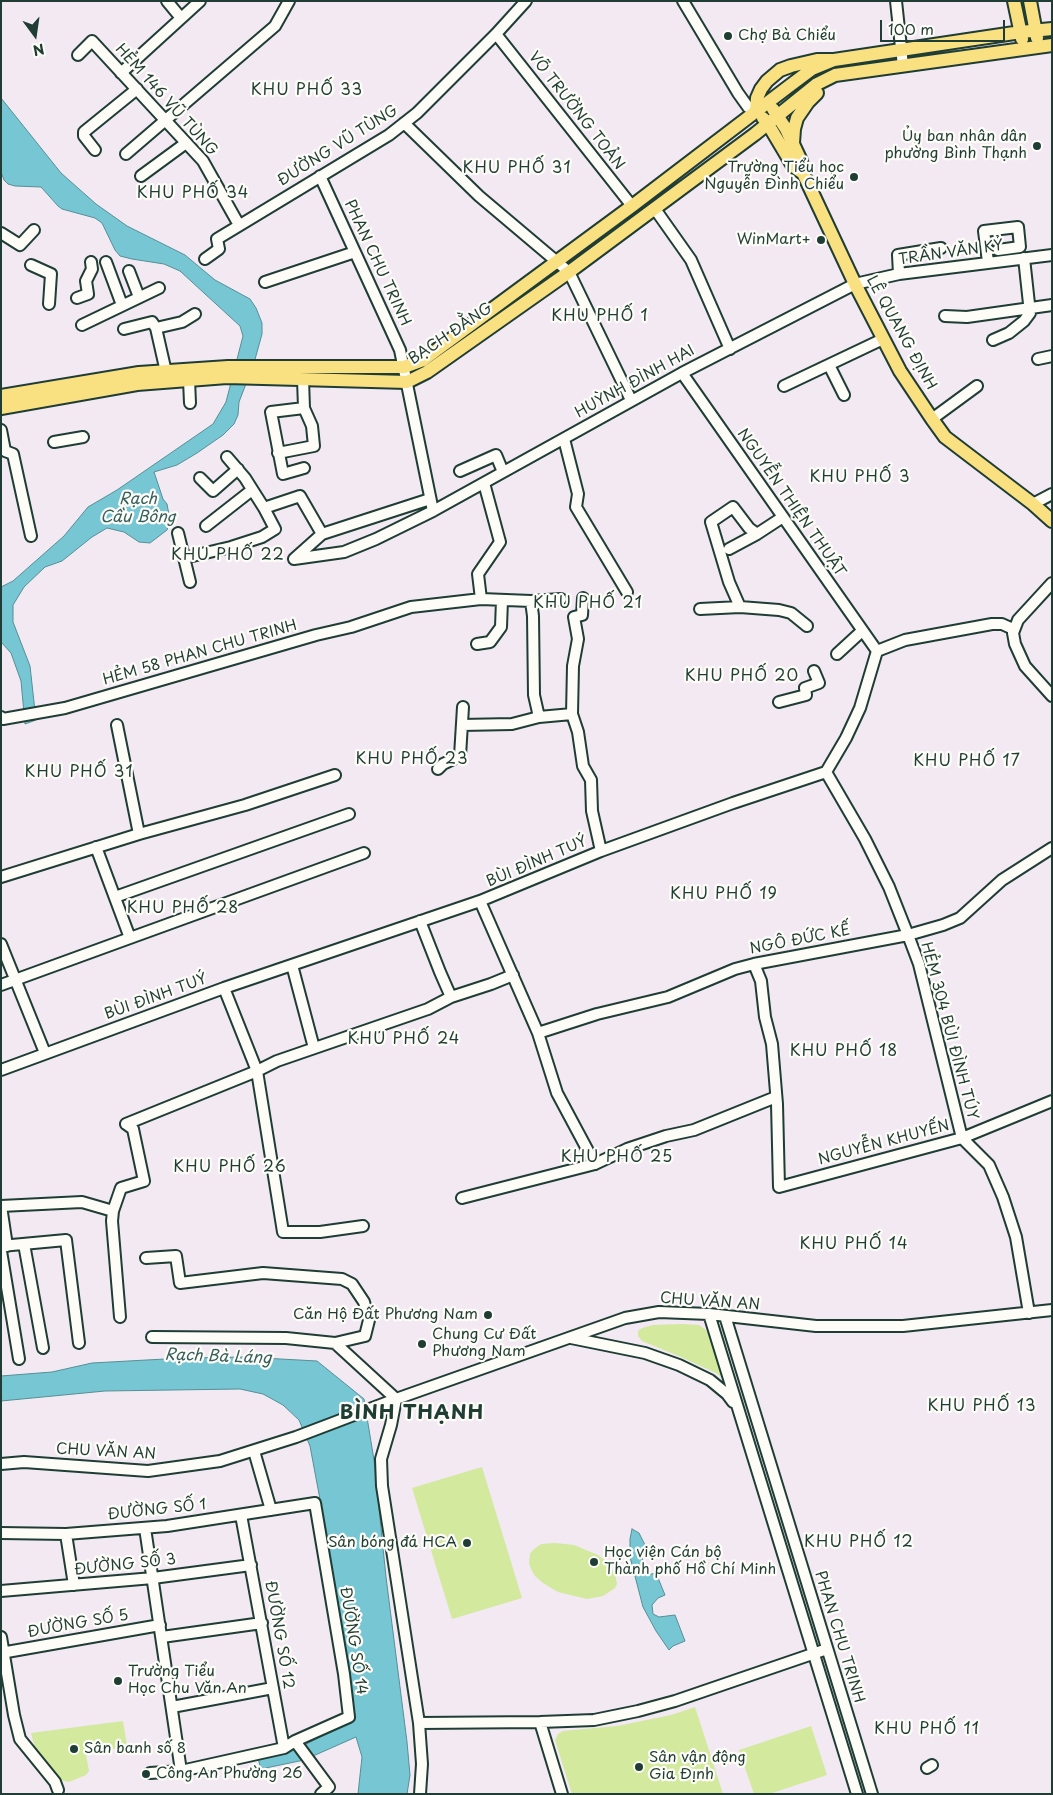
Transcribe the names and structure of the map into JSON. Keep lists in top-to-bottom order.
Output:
{
  "streets": {
    "main road": ["LÊ QUANG ĐỊNH", "BẠCH ĐẰNG"],
    "street": [
      "HẺM 146 VŨ TÙNG",
      "VÕ TRƯỜNG TOẢN",
      "ĐƯỜNG VŨ TÙNG",
      "TRẦN VĂN KỶ",
      "PHAN CHU TRINH",
      "HUỲNH ĐÌNH HAI",
      "NGUYỄN THIỆN THUẬT",
      "HẺM 58 PHAN CHU TRINH",
      "BÙI ĐÌNH TUÝ",
      "NGÔ ĐỨC KẾ",
      "HẺM 304 BÙI ĐÌNH TÚY",
      "NGUYỄN KHUYẾN",
      "CHU VĂN AN",
      "ĐƯỜNG SỐ 1",
      "ĐƯỜNG SỐ 3",
      "ĐƯỜNG SỐ 5",
      "ĐƯỜNG SỐ 12",
      "ĐƯỜNG SỐ 14"
    ]
  },
  "crossings": [
    ["HẺM 146 VŨ TÙNG", "ĐƯỜNG VŨ TÙNG"],
    ["VÕ TRƯỜNG TOẢN", "ĐƯỜNG VŨ TÙNG"],
    ["VÕ TRƯỜNG TOẢN", "BẠCH ĐẰNG"],
    ["ĐƯỜNG VŨ TÙNG", "PHAN CHU TRINH"],
    ["TRẦN VĂN KỶ", "LÊ QUANG ĐỊNH"],
    ["TRẦN VĂN KỶ", "HUỲNH ĐÌNH HAI"],
    ["PHAN CHU TRINH", "BẠCH ĐẰNG"],
    ["PHAN CHU TRINH", "HUỲNH ĐÌNH HAI"],
    ["PHAN CHU TRINH", "CHU VĂN AN"],
    ["LÊ QUANG ĐỊNH", "BẠCH ĐẰNG"],
    ["LÊ QUANG ĐỊNH", "HUỲNH ĐÌNH HAI"],
    ["HUỲNH ĐÌNH HAI", "NGUYỄN THIỆN THUẬT"],
    ["BÙI ĐÌNH TUÝ", "HẺM 304 BÙI ĐÌNH TÚY"],
    ["NGÔ ĐỨC KẾ", "HẺM 304 BÙI ĐÌNH TÚY"],
    ["HẺM 304 BÙI ĐÌNH TÚY", "NGUYỄN KHUYẾN"],
    ["ĐƯỜNG SỐ 1", "ĐƯỜNG SỐ 12"],
    ["ĐƯỜNG SỐ 1", "ĐƯỜNG SỐ 14"],
    ["ĐƯỜNG SỐ 3", "ĐƯỜNG SỐ 12"]
  ],
  "districts": [
    "KHU PHỐ 33",
    "KHU PHỐ 31",
    "KHU PHỐ 34",
    "KHU PHỐ 1",
    "KHU PHỐ 3",
    "KHU PHỐ 22",
    "KHU PHỐ 21",
    "KHU PHỐ 20",
    "KHU PHỐ 23",
    "KHU PHỐ 17",
    "KHU PHỐ 31",
    "KHU PHỐ 19",
    "KHU PHỐ 28",
    "KHU PHỐ 24",
    "KHU PHỐ 18",
    "KHU PHỐ 25",
    "KHU PHỐ 26",
    "KHU PHỐ 14",
    "KHU PHỐ 13",
    "BÌNH THẠNH",
    "KHU PHỐ 12",
    "KHU PHỐ 11"
  ],
  "water": ["Rạch Cầu Bông", "Rạch Bà Láng"],
  "places": [
    "Chợ Bà Chiểu",
    "Ủy ban nhân dân phường Bình Thạnh",
    "Trường Tiểu học Nguyễn Đình Chiểu",
    "WinMart+",
    "Căn Hộ Đất Phương Nam",
    "Chung Cư Đất Phương Nam",
    "Sân bóng đá HCA",
    "Học viện Cán bộ Thành phố Hồ Chí Minh",
    "Trường Tiểu Học Chu Văn An",
    "Sân banh số 8",
    "Sân vận động Gia Định",
    "Công An Phường 26"
  ],
  "scale_bar": "100 m",
  "north": "bottom"
}
